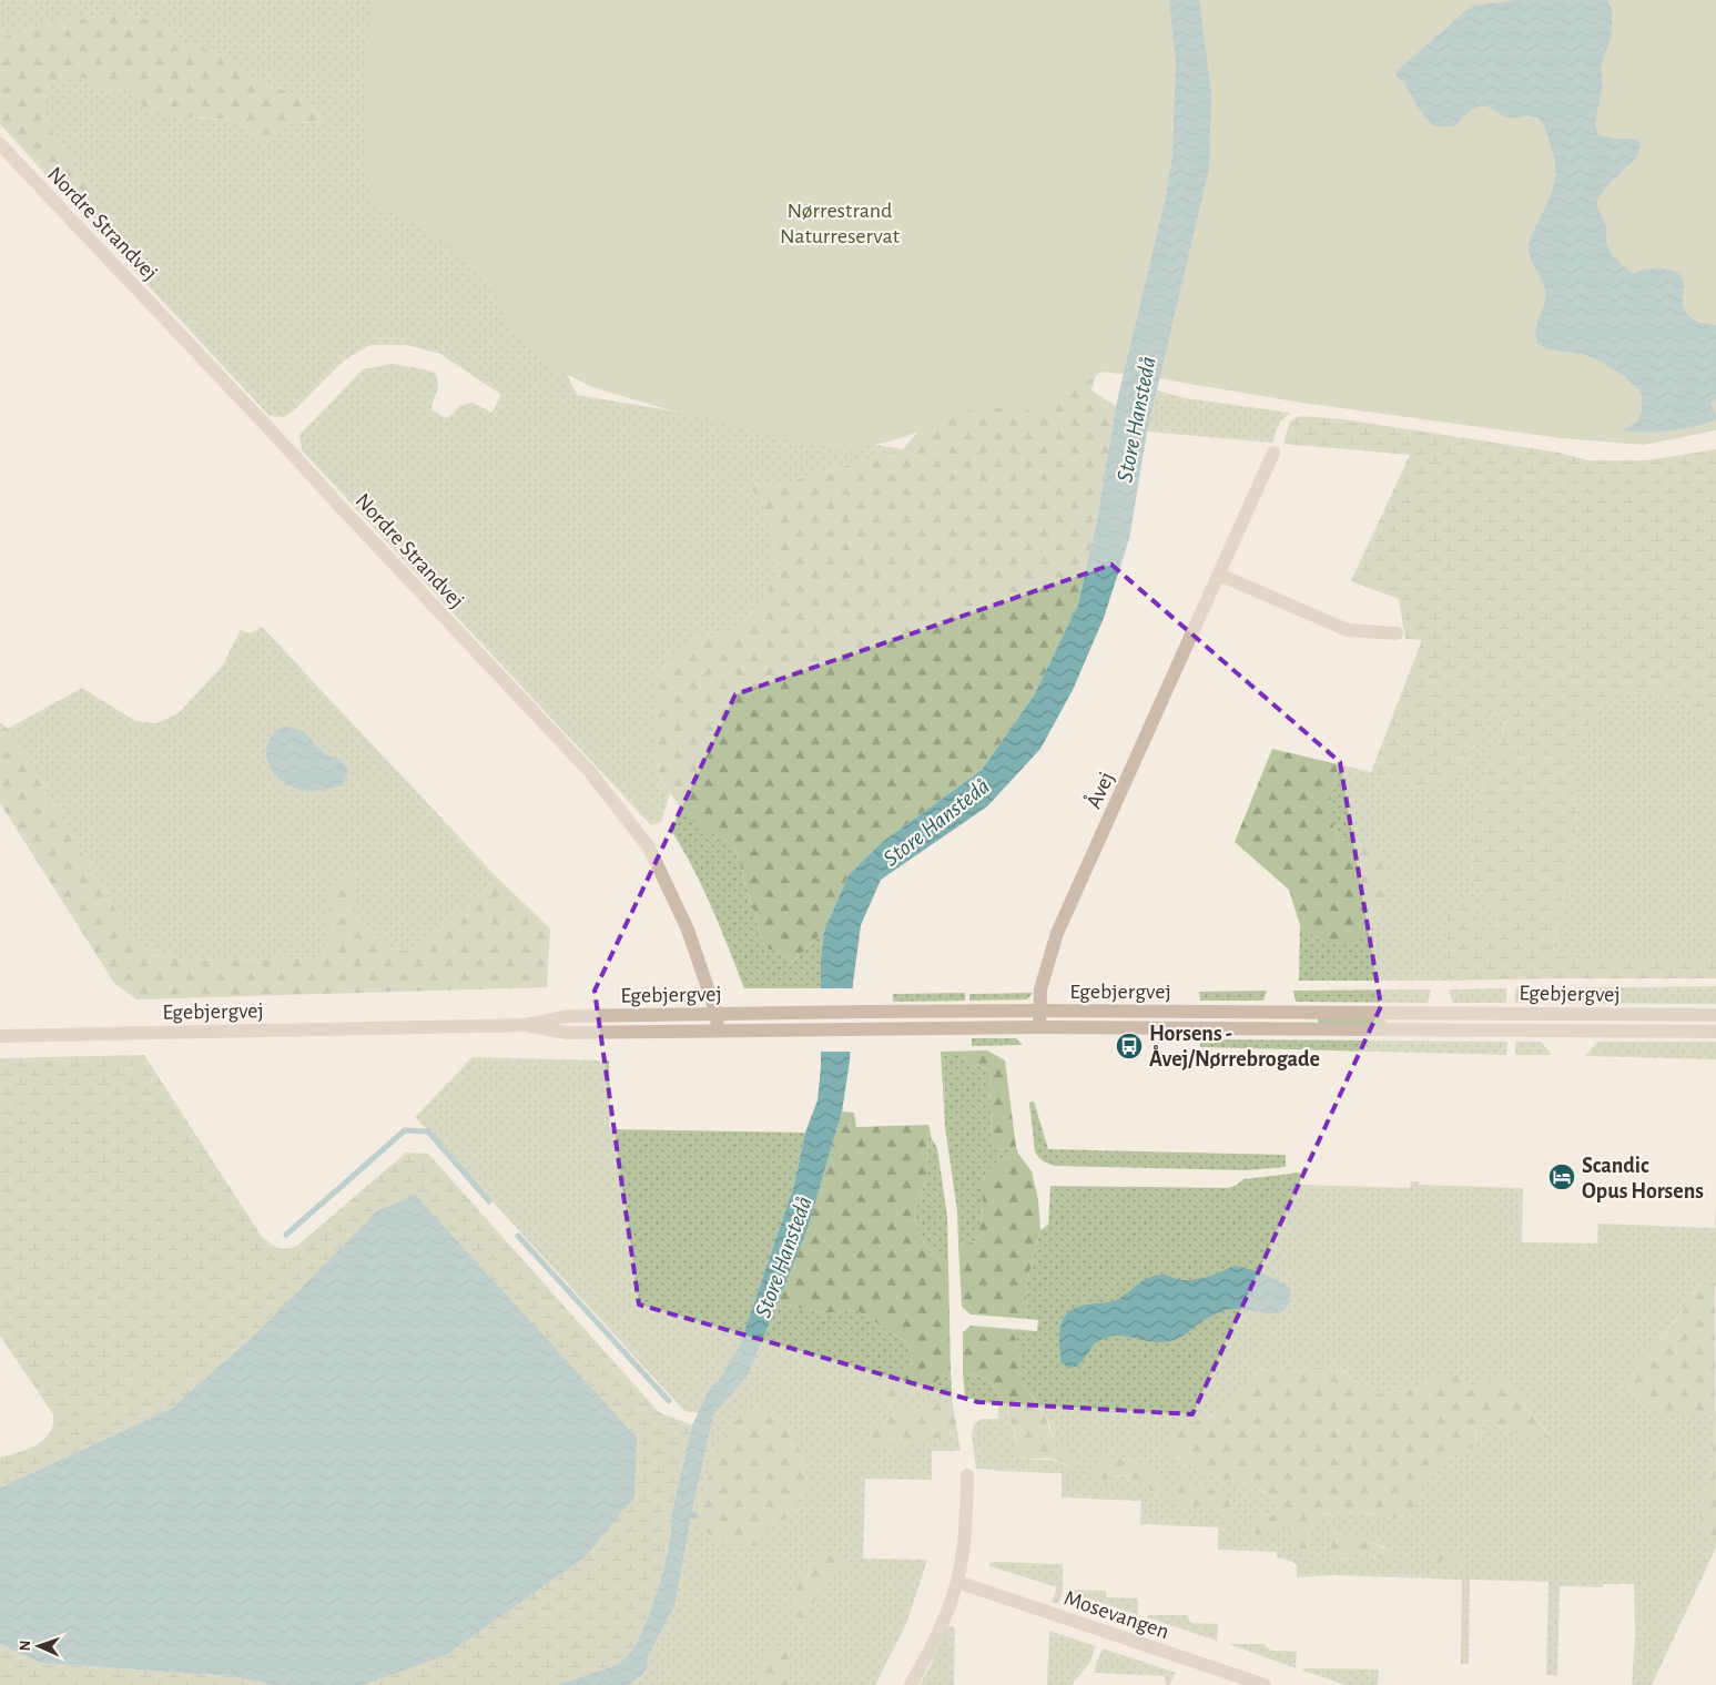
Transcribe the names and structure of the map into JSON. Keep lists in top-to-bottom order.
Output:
{
  "streets": {
    "street": [
      "Nordre Strandvej",
      "Åvej",
      "Egebjergvej",
      "Mosevangen"
    ]
  },
  "crossings": [
    ["Nordre Strandvej", "Egebjergvej"],
    ["Åvej", "Egebjergvej"]
  ],
  "water": ["Store Hanstedå"],
  "parks": ["Nørrestrand Naturreservat"],
  "places": {
    "bus stop": ["Horsens - Åvej/Nørrebrogade"],
    "hotel": ["Scandic Opus Horsens"]
  },
  "north": "left"
}
